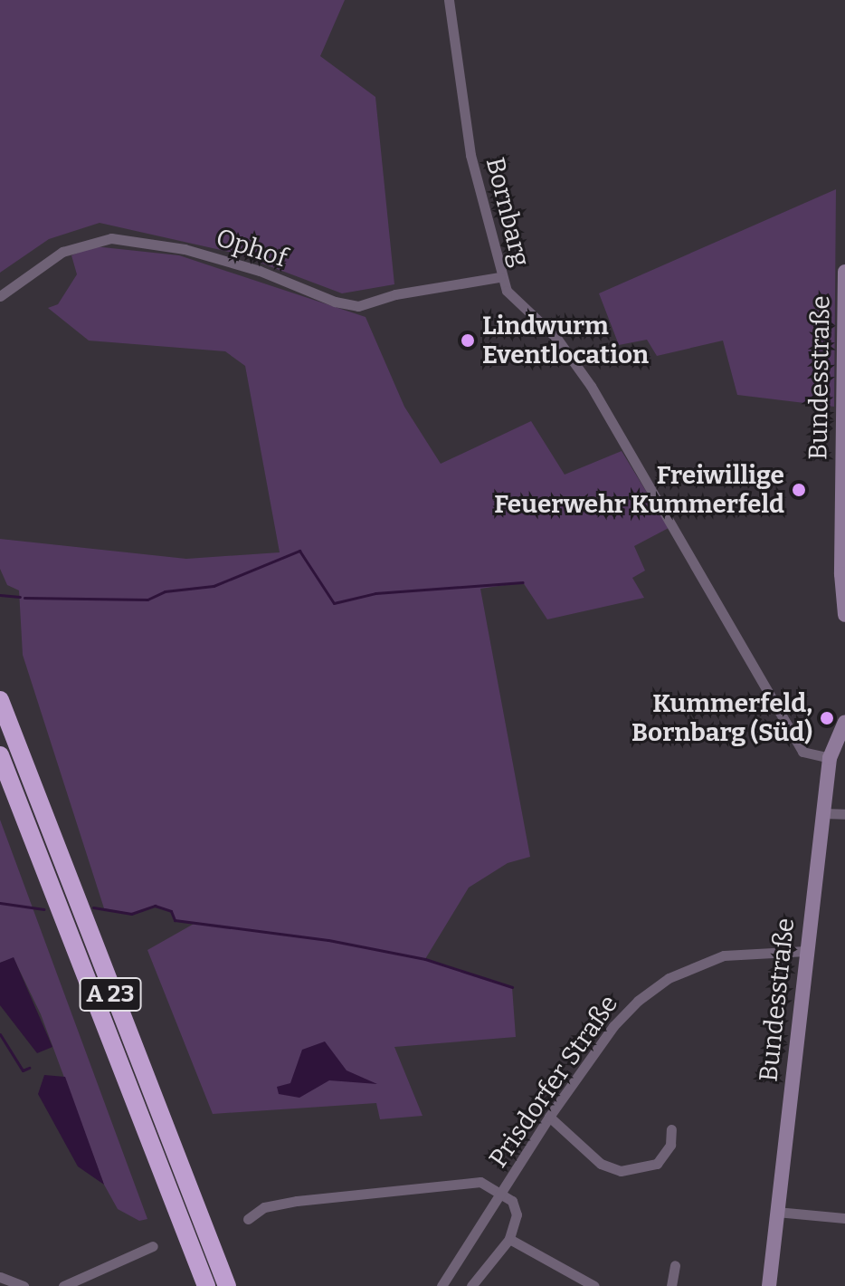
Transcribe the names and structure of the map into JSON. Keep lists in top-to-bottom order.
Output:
{
  "streets": {
    "highway": ["A 23"],
    "street": [
      "Bornbarg",
      "Ophof",
      "Bundesstraße",
      "Prisdorfer Straße"
    ]
  },
  "crossings": [
    ["Bornbarg", "Ophof"],
    ["Bornbarg", "Bundesstraße"],
    ["Bundesstraße", "Prisdorfer Straße"]
  ],
  "places": ["Lindwurm Eventlocation", "Freiwillige Feuerwehr Kummerfeld", "Kummerfeld, Bornbarg (Süd)"]
}
